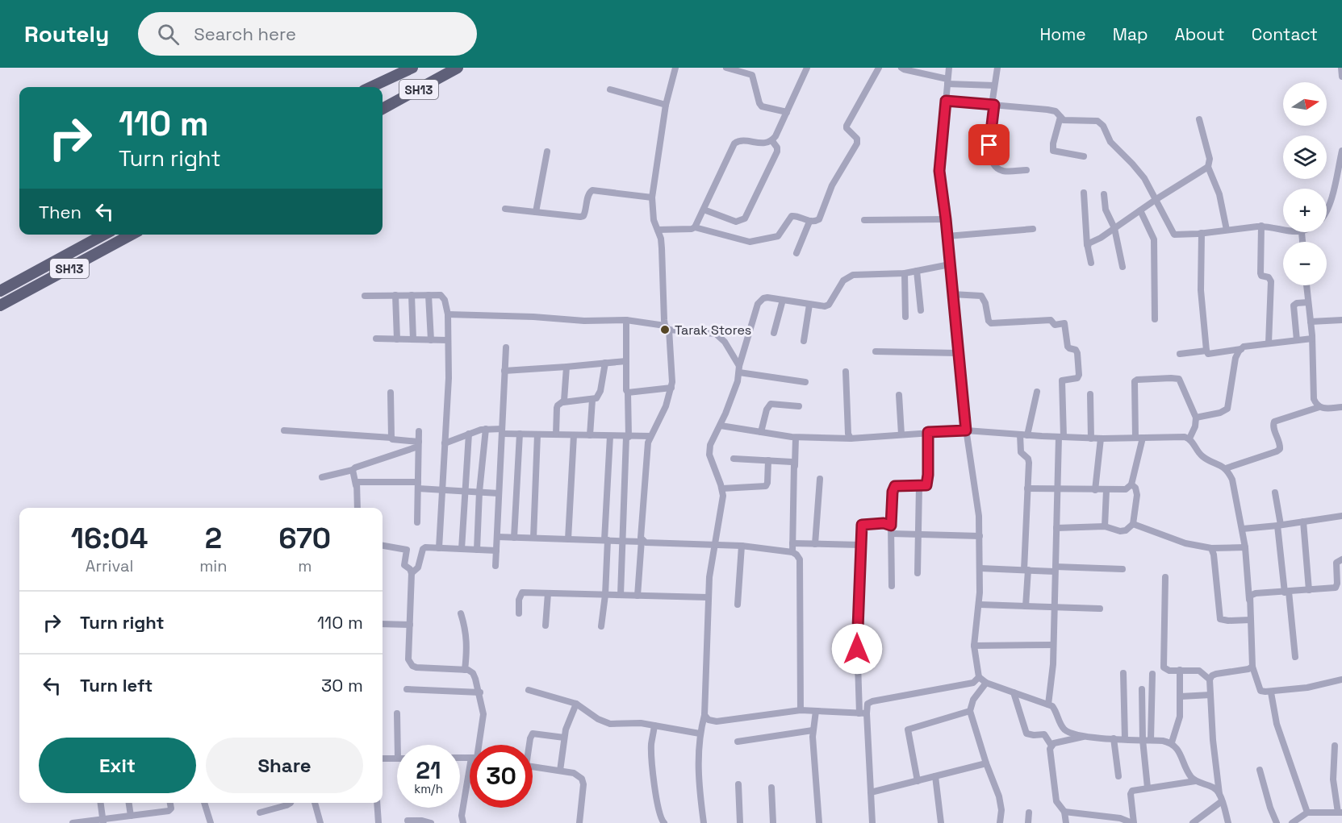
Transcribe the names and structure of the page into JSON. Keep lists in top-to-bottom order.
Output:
{
  "streets": {
    "main road": ["SH13"]
  },
  "places": ["Tarak Stores"],
  "north": "right",
  "page": {
    "header": "Routely",
    "search": "Search here",
    "nav": [
      "Home",
      "Map",
      "About",
      "Contact"
    ],
    "map_buttons": ["+", "−"],
    "turn": ["110 m", "Turn right"],
    "then": "Then",
    "eta": [
      "16:04",
      "Arrival",
      "2",
      "min",
      "670",
      "m"
    ],
    "list": [
      {
        "name": "Turn right",
        "value": "110 m"
      },
      {
        "name": "Turn left",
        "value": "30 m"
      }
    ],
    "buttons": ["Exit", "Share"],
    "speed": "21 km/h",
    "limit": "30"
  }
}
